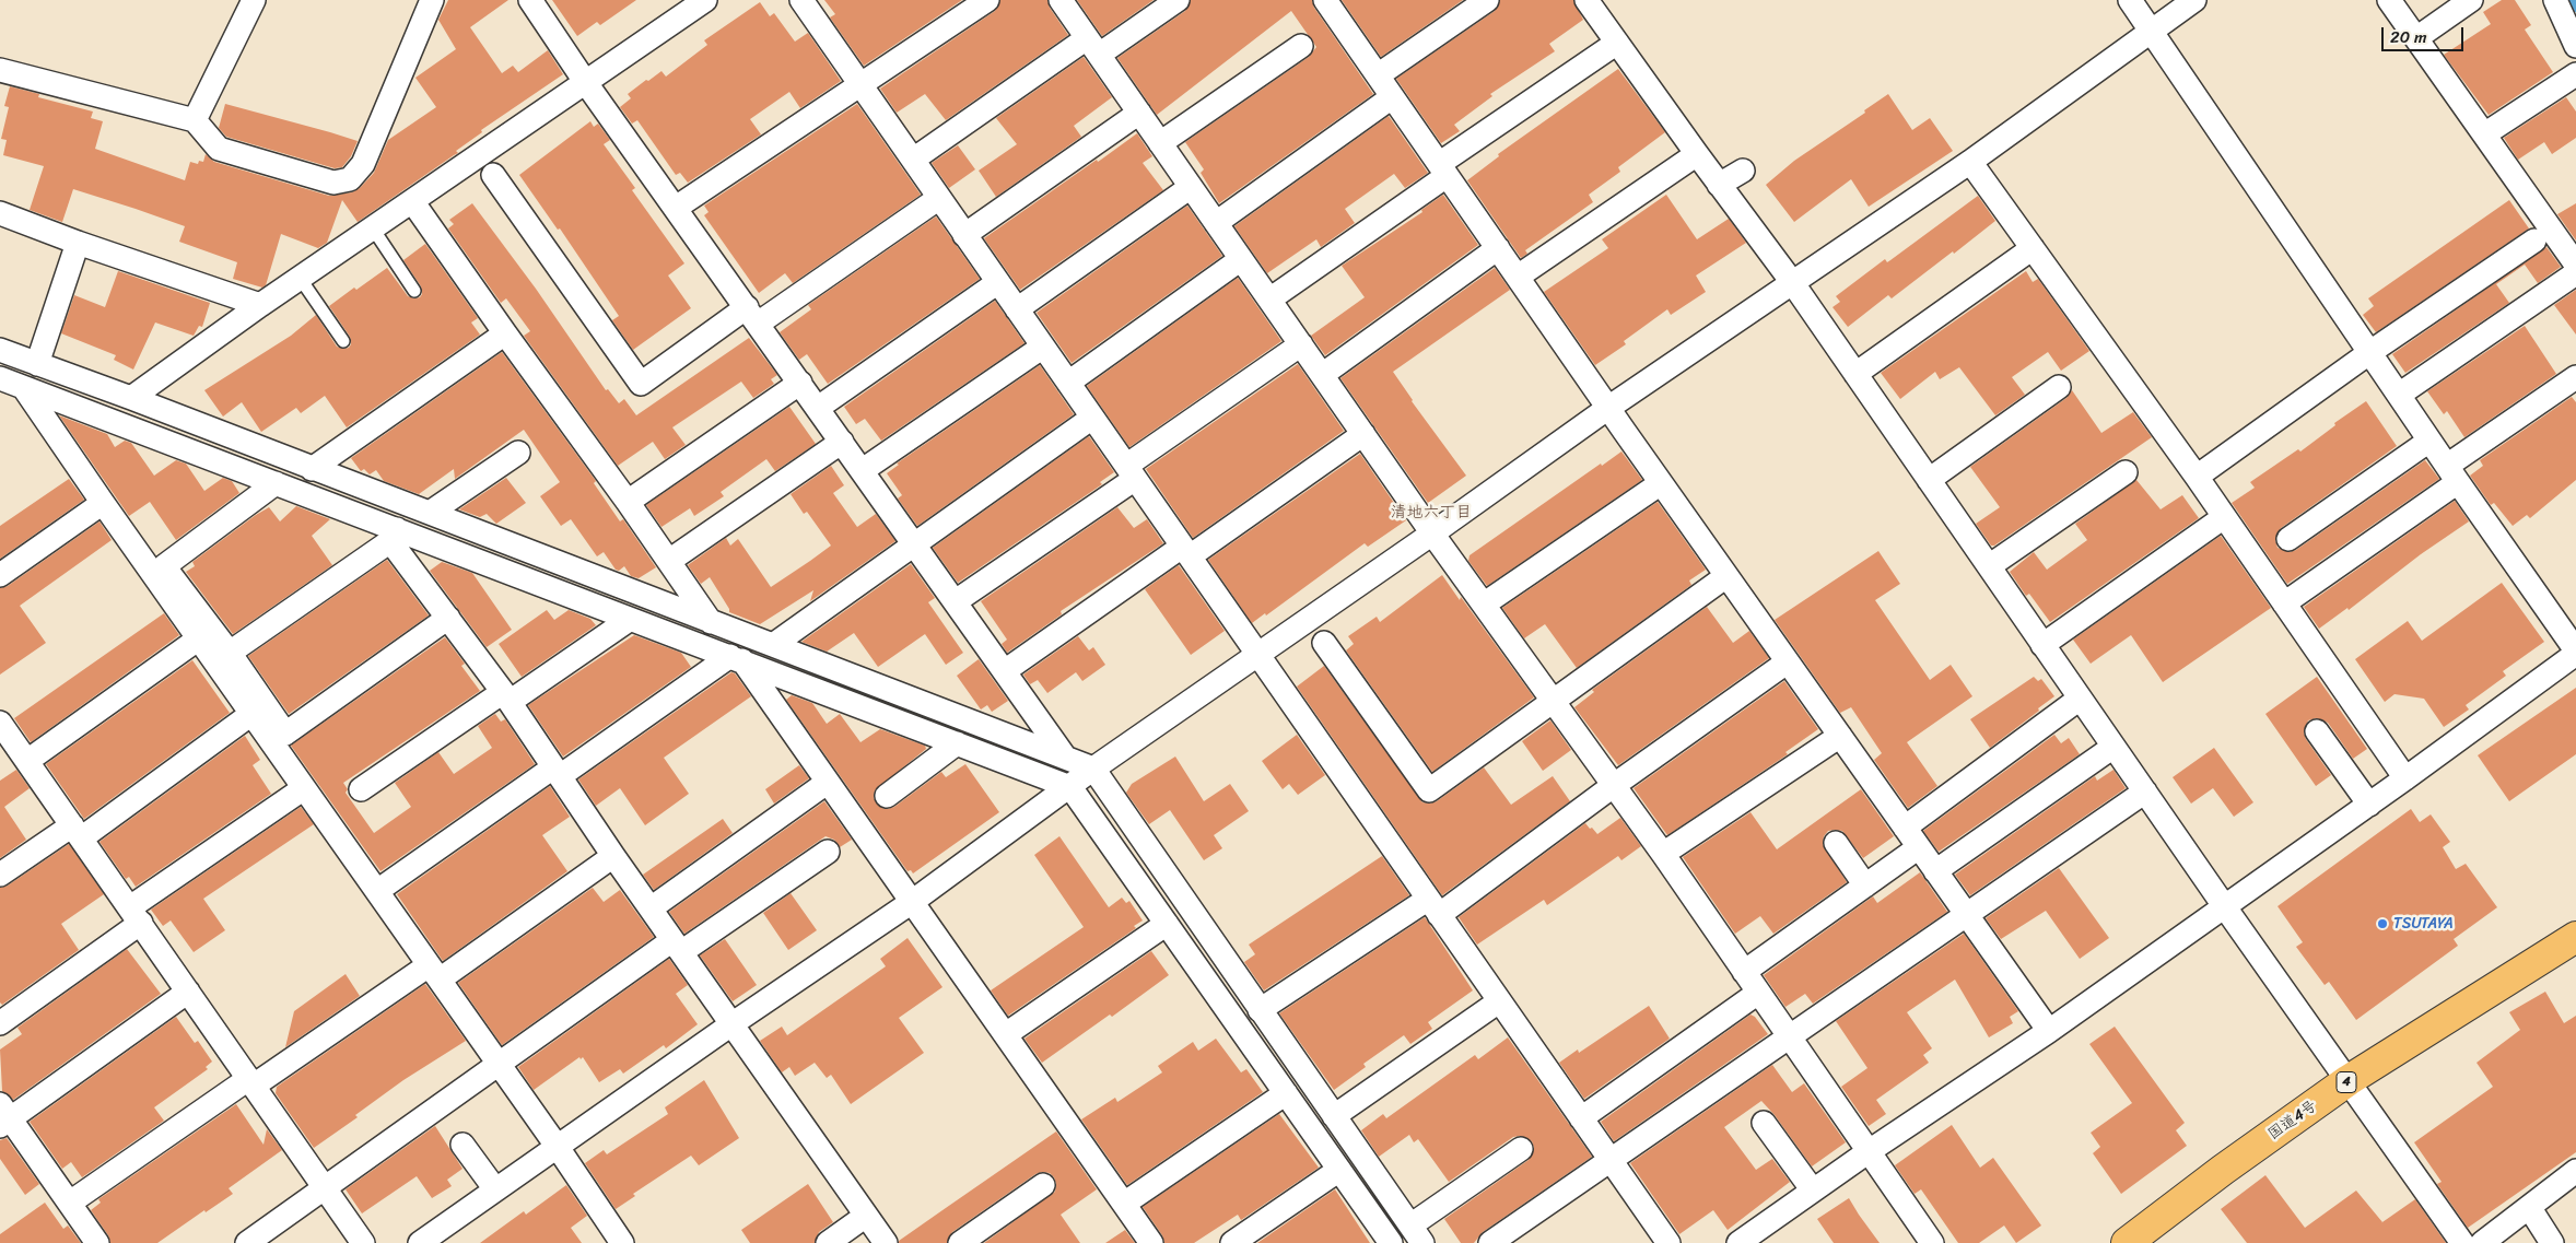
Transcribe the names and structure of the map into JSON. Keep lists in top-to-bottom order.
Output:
{
  "streets": {
    "highway": ["4", "国道4号"]
  },
  "districts": ["清地六丁目"],
  "places": ["TSUTAYA"],
  "scale_bar": "20 m"
}
